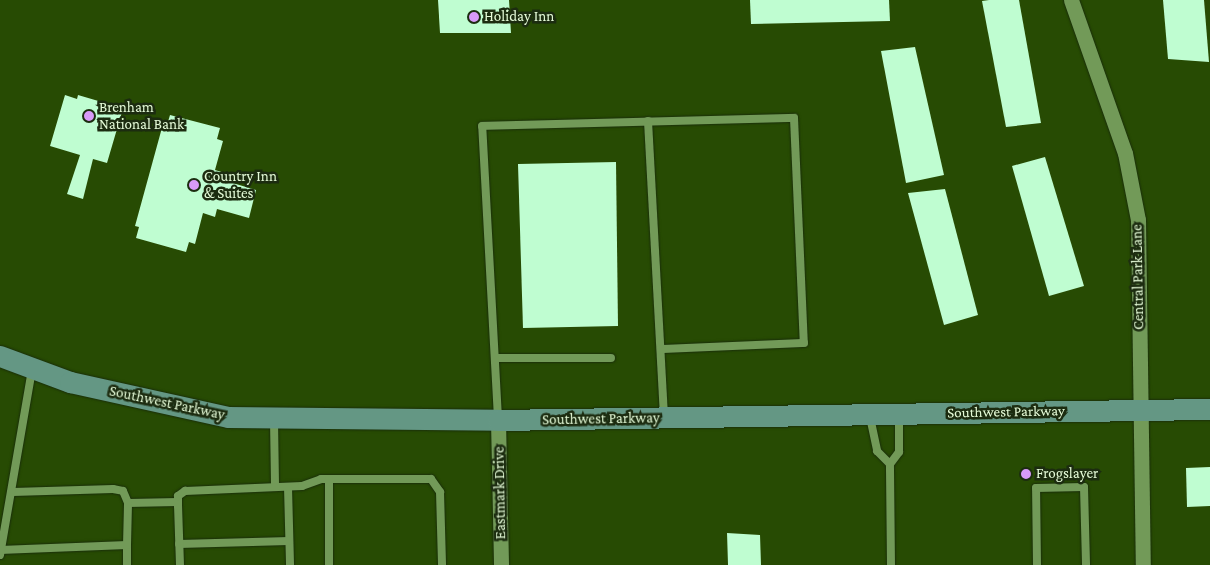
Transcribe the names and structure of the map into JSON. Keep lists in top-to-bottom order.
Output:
{
  "streets": {
    "main road": ["Southwest Parkway"],
    "street": ["Central Park Lane", "Eastmark Drive"]
  },
  "crossings": [
    ["Central Park Lane", "Southwest Parkway"],
    ["Southwest Parkway", "Eastmark Drive"]
  ],
  "places": [
    "Holiday Inn",
    "Brenham National Bank",
    "Country Inn & Suites",
    "Frogslayer"
  ]
}
